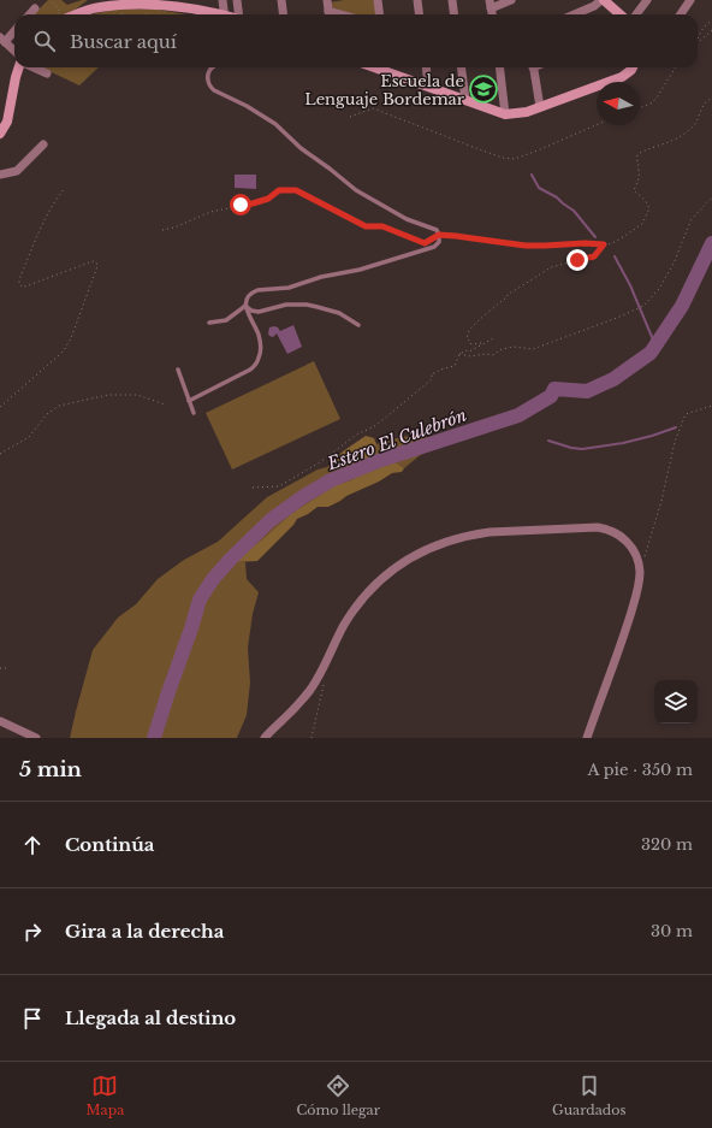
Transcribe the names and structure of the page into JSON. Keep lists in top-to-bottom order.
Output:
{
  "water": ["Estero El Culebrón"],
  "places": {
    "school or university": ["Escuela de Lenguaje Bordemar"]
  },
  "north": "left",
  "page": {
    "search": "Buscar aquí",
    "heading": ["5 min", "A pie · 350 m"],
    "list": [
      ["Continúa", "320 m"],
      ["Gira a la derecha", "30 m"],
      "Llegada al destino"
    ],
    "nav": ["Mapa", "Cómo llegar", "Guardados"]
  }
}
